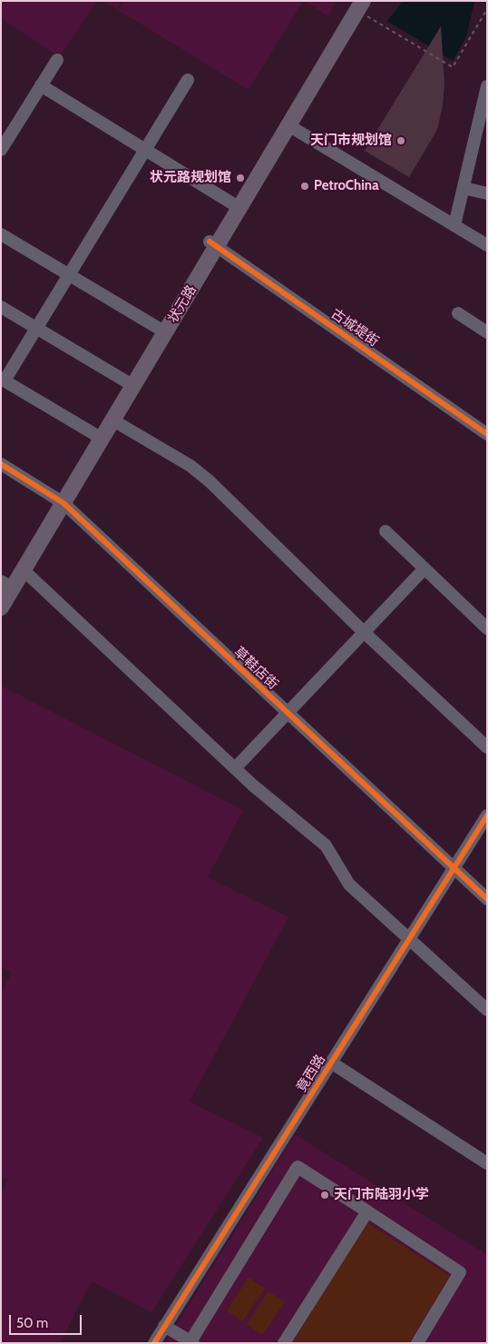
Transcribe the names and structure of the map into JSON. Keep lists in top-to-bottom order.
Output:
{
  "streets": {
    "main road": ["状元路"],
    "street": ["古城堤街", "草鞋店街", "竟西路"]
  },
  "crossings": [
    ["状元路", "古城堤街"],
    ["状元路", "草鞋店街"],
    ["草鞋店街", "竟西路"]
  ],
  "places": [
    "天门市规划馆",
    "状元路规划馆",
    "PetroChina",
    "天门市陆羽小学"
  ],
  "scale_bar": "50 m"
}
